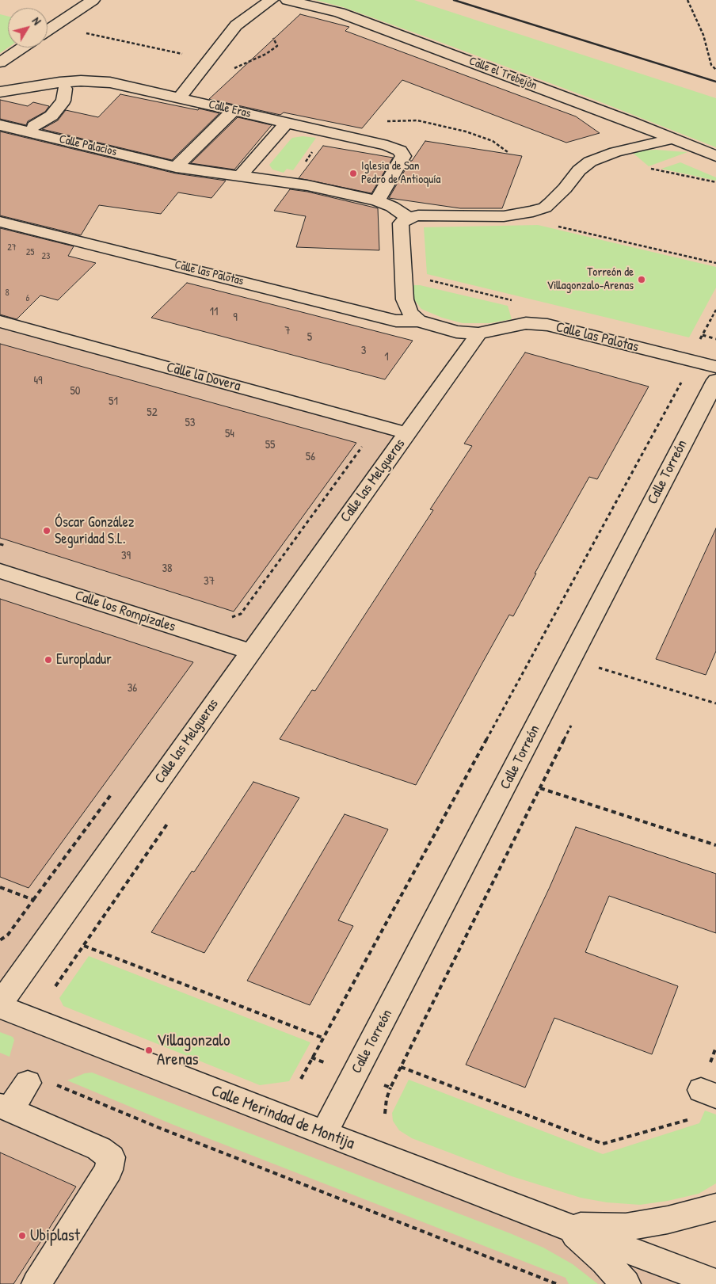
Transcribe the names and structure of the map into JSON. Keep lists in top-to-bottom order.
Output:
{
  "streets": {
    "street": [
      "Calle el Trebejón",
      "Calle Eras",
      "Calle Palacios",
      "Calle las Palotas",
      "Calle la Dovera",
      "Calle Torreón",
      "Calle las Melgueras",
      "Calle los Rompizales",
      "Calle Merindad de Montija"
    ]
  },
  "crossings": [
    ["Calle Eras", "Calle Palacios"],
    ["Calle las Palotas", "Calle las Melgueras"],
    ["Calle la Dovera", "Calle las Melgueras"],
    ["Calle Torreón", "Calle Merindad de Montija"],
    ["Calle las Melgueras", "Calle los Rompizales"]
  ],
  "places": [
    "Iglesia de San Pedro de Antioquía",
    "Torreón de Villagonzalo-Arenas",
    "Óscar González Seguridad S.L.",
    "Europladur",
    "Villagonzalo Arenas",
    "Ubiplast"
  ],
  "house_numbers": [
    "27",
    "25",
    "23",
    "8",
    "6",
    "11",
    "9",
    "7",
    "5",
    "3",
    "1",
    "49",
    "50",
    "51",
    "52",
    "53",
    "54",
    "55",
    "56",
    "39",
    "38",
    "37",
    "36"
  ],
  "north": "top right"
}
